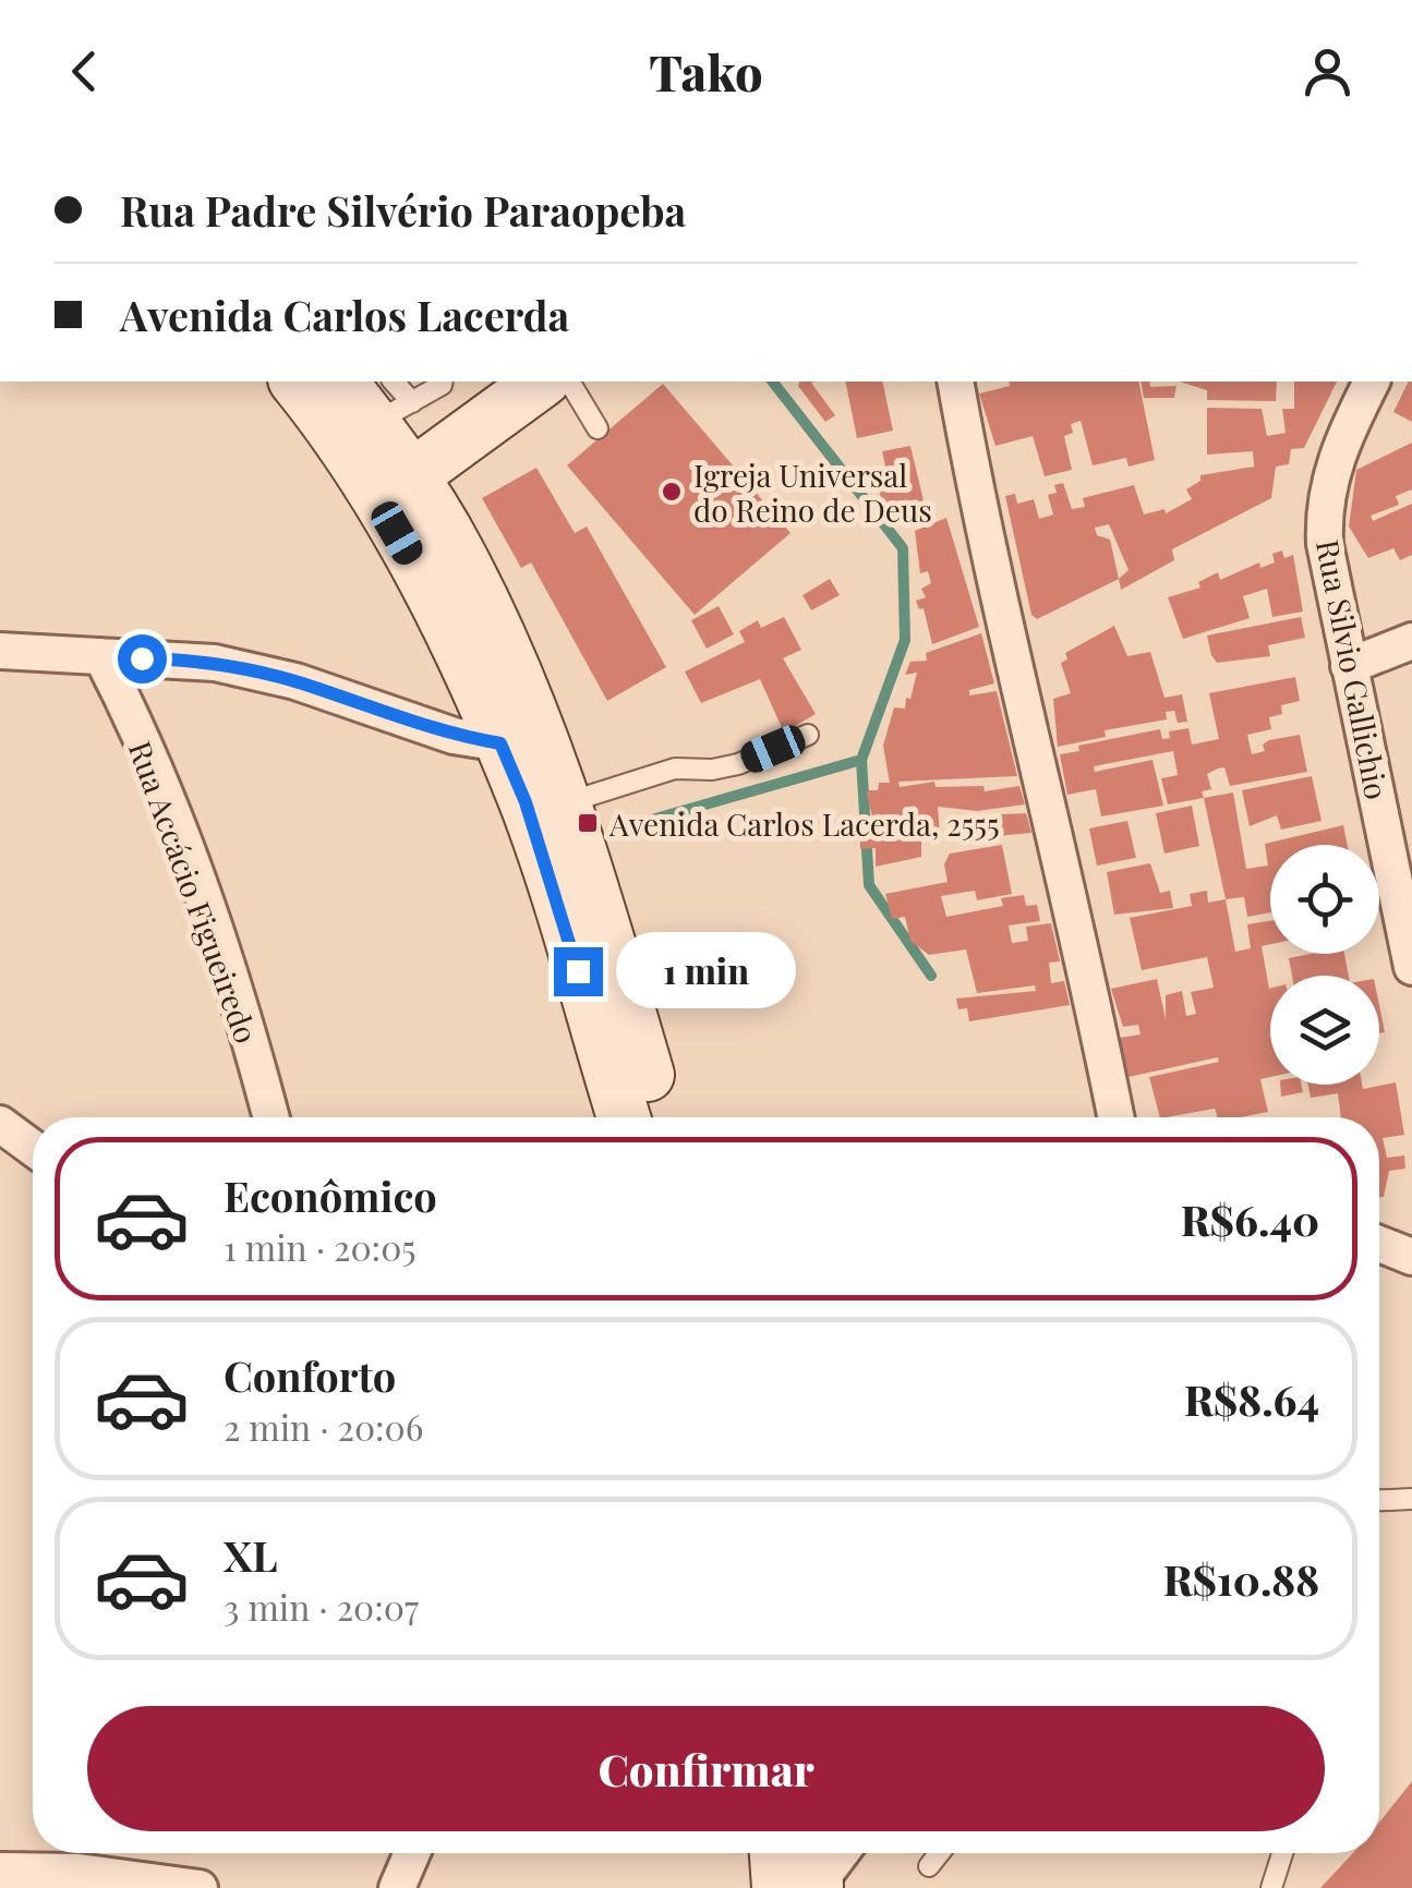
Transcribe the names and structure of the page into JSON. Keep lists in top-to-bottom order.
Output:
{
  "streets": {
    "street": ["Rua Silvio Gallichio", "Rua Accácio Figueiredo"]
  },
  "places": {
    "other": ["Igreja Universal do Reino de Deus"],
    "transit": ["Avenida Carlos Lacerda, 2555"]
  },
  "page": {
    "header": "Tako",
    "banner": ["Rua Padre Silvério Paraopeba", "Avenida Carlos Lacerda"],
    "bubble": "1 min",
    "list": [
      {
        "name": "Econômico",
        "note": "1 min · 20:05",
        "value": "R$6.40"
      },
      {
        "name": "Conforto",
        "note": "2 min · 20:06",
        "value": "R$8.64"
      },
      {
        "name": "XL",
        "note": "3 min · 20:07",
        "value": "R$10.88"
      }
    ],
    "buttons": "Confirmar"
  }
}
